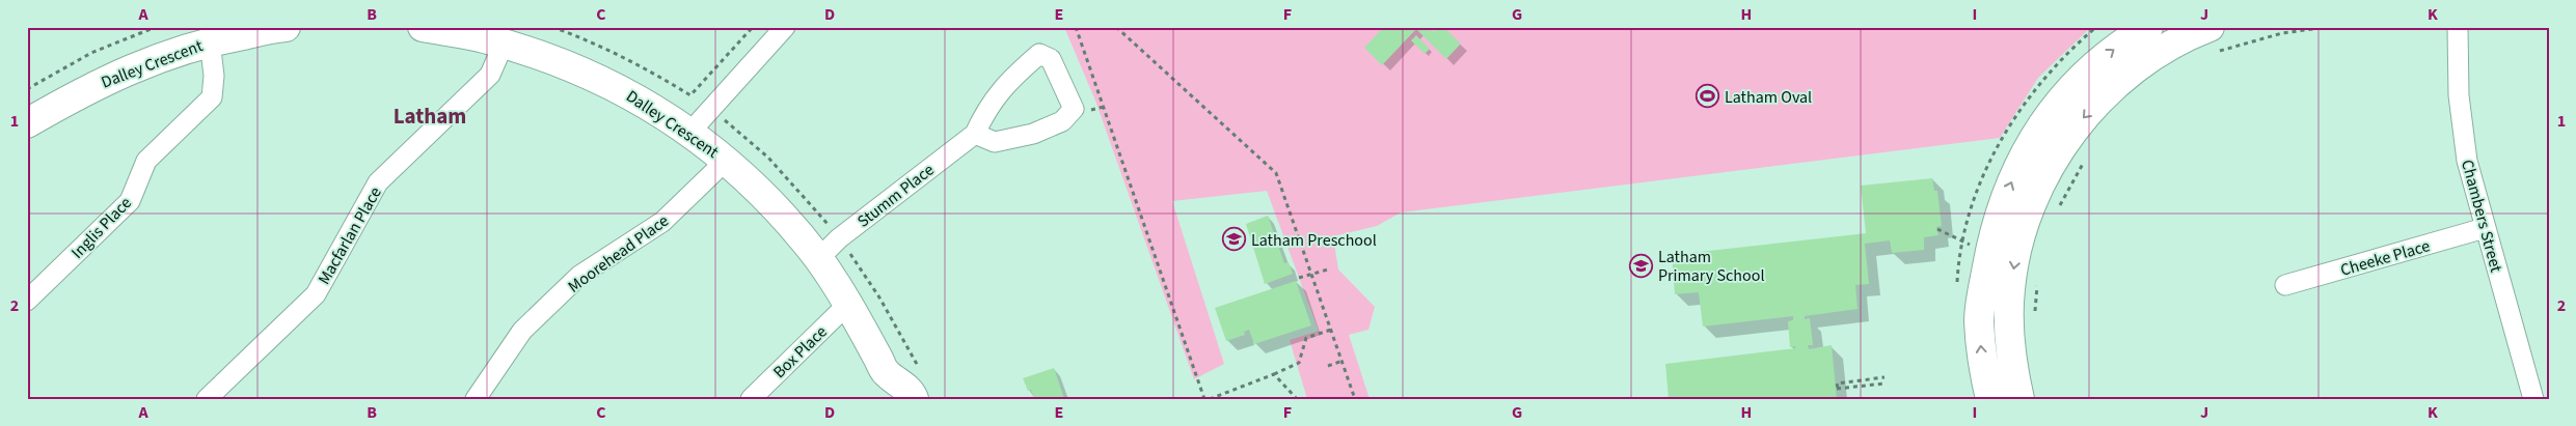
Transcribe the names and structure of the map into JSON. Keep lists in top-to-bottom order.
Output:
{
  "streets": {
    "street": [
      "Dalley Crescent",
      "Stumm Place",
      "Chambers Street",
      "Inglis Place",
      "Macfarlan Place",
      "Moorehead Place",
      "Cheeke Place",
      "Box Place"
    ]
  },
  "crossings": [
    ["Dalley Crescent", "Stumm Place"],
    ["Dalley Crescent", "Inglis Place"],
    ["Dalley Crescent", "Macfarlan Place"],
    ["Dalley Crescent", "Moorehead Place"],
    ["Dalley Crescent", "Box Place"],
    ["Chambers Street", "Cheeke Place"]
  ],
  "districts": ["Latham"],
  "places": {
    "sports": ["Latham Oval"],
    "school or university": ["Latham Preschool", "Latham Primary School"]
  },
  "grid": {
    "columns": [
      "A",
      "B",
      "C",
      "D",
      "E",
      "F",
      "G",
      "H",
      "I",
      "J",
      "K"
    ],
    "rows": ["1", "2"]
  }
}
